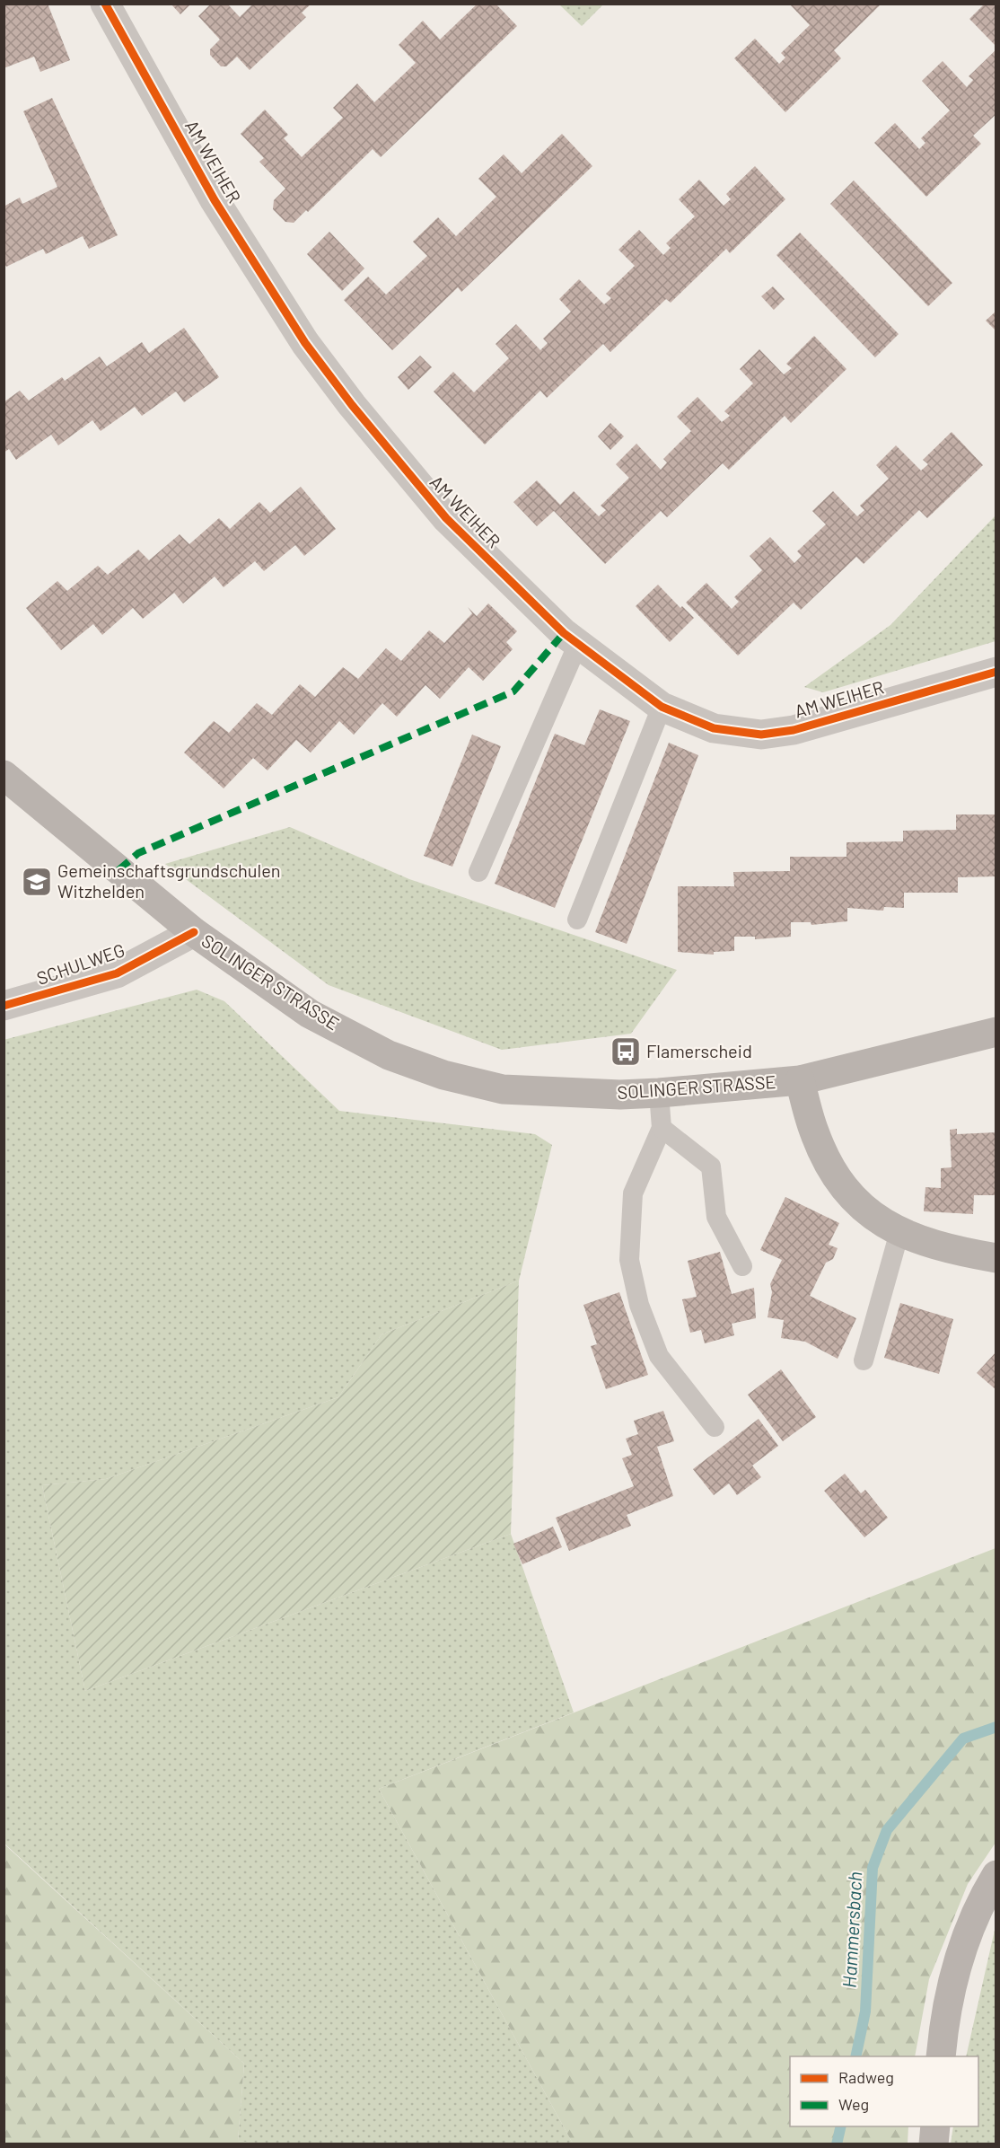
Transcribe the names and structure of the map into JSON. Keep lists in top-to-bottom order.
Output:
{
  "streets": {
    "main road": ["SOLINGER STRASSE"],
    "street": ["AM WEIHER", "SCHULWEG"]
  },
  "crossings": [
    ["SCHULWEG", "SOLINGER STRASSE"]
  ],
  "water": ["Hammersbach"],
  "places": {
    "school or university": ["Gemeinschaftsgrundschulen Witzhelden"],
    "bus stop": ["Flamerscheid"]
  },
  "legend": ["Radweg", "Weg"]
}
